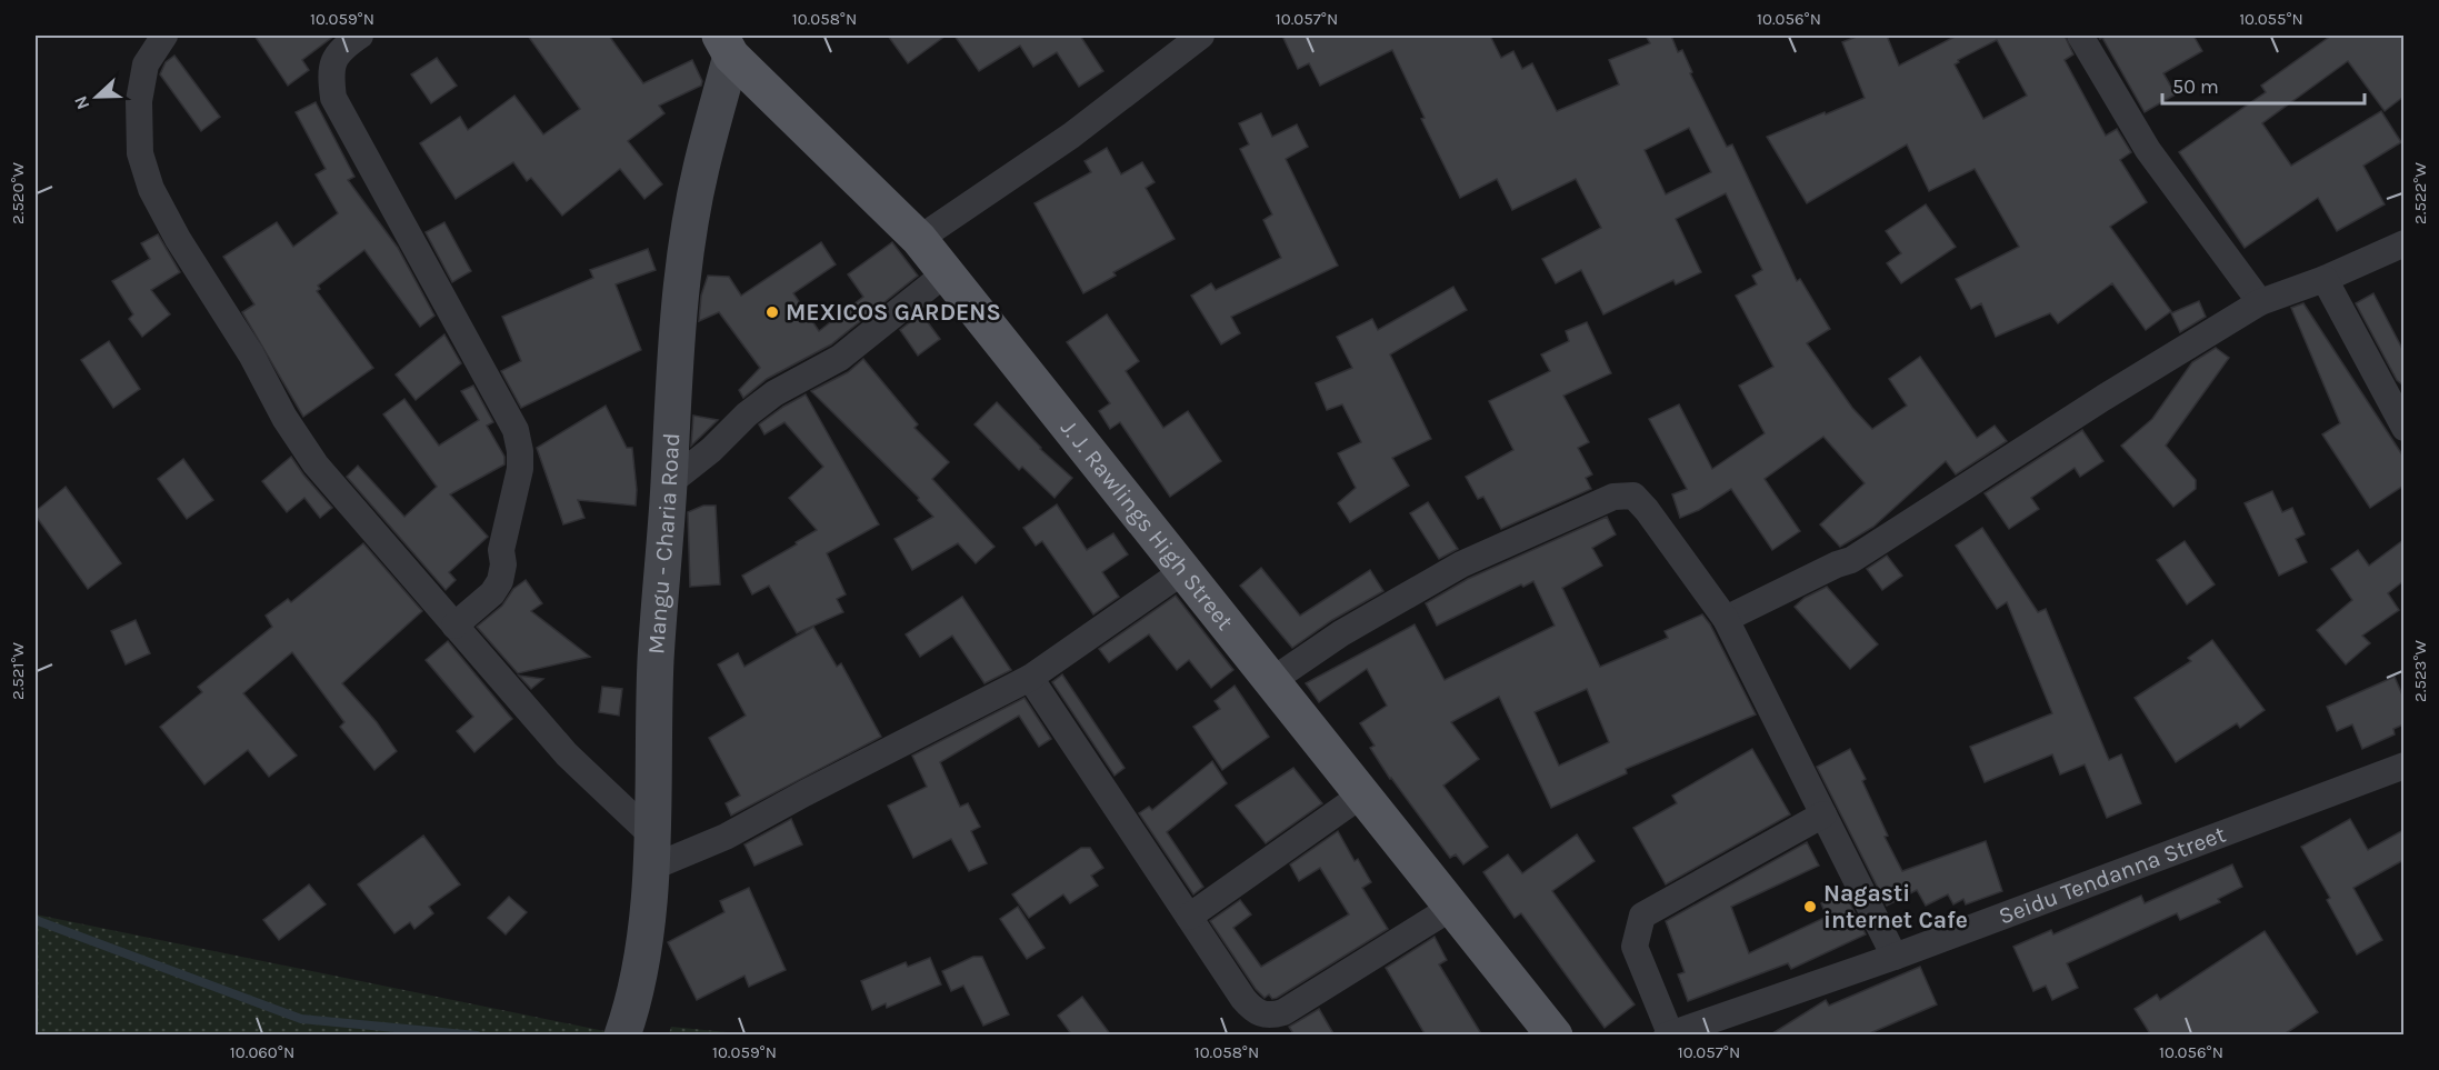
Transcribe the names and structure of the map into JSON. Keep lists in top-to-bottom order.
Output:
{
  "streets": {
    "main road": ["J. J. Rawlings High Street"],
    "street": ["Mangu - Charia Road", "Seidu Tendanna Street"]
  },
  "crossings": [
    ["J. J. Rawlings High Street", "Mangu - Charia Road"]
  ],
  "places": ["MEXICOS GARDENS", "Nagasti internet Cafe"],
  "scale_bar": "50 m",
  "north": "left",
  "coordinates": [
    "10.059°N",
    "10.058°N",
    "10.057°N",
    "10.056°N",
    "10.055°N",
    "2.520°W",
    "2.522°W",
    "2.521°W",
    "2.523°W",
    "10.060°N"
  ]
}
